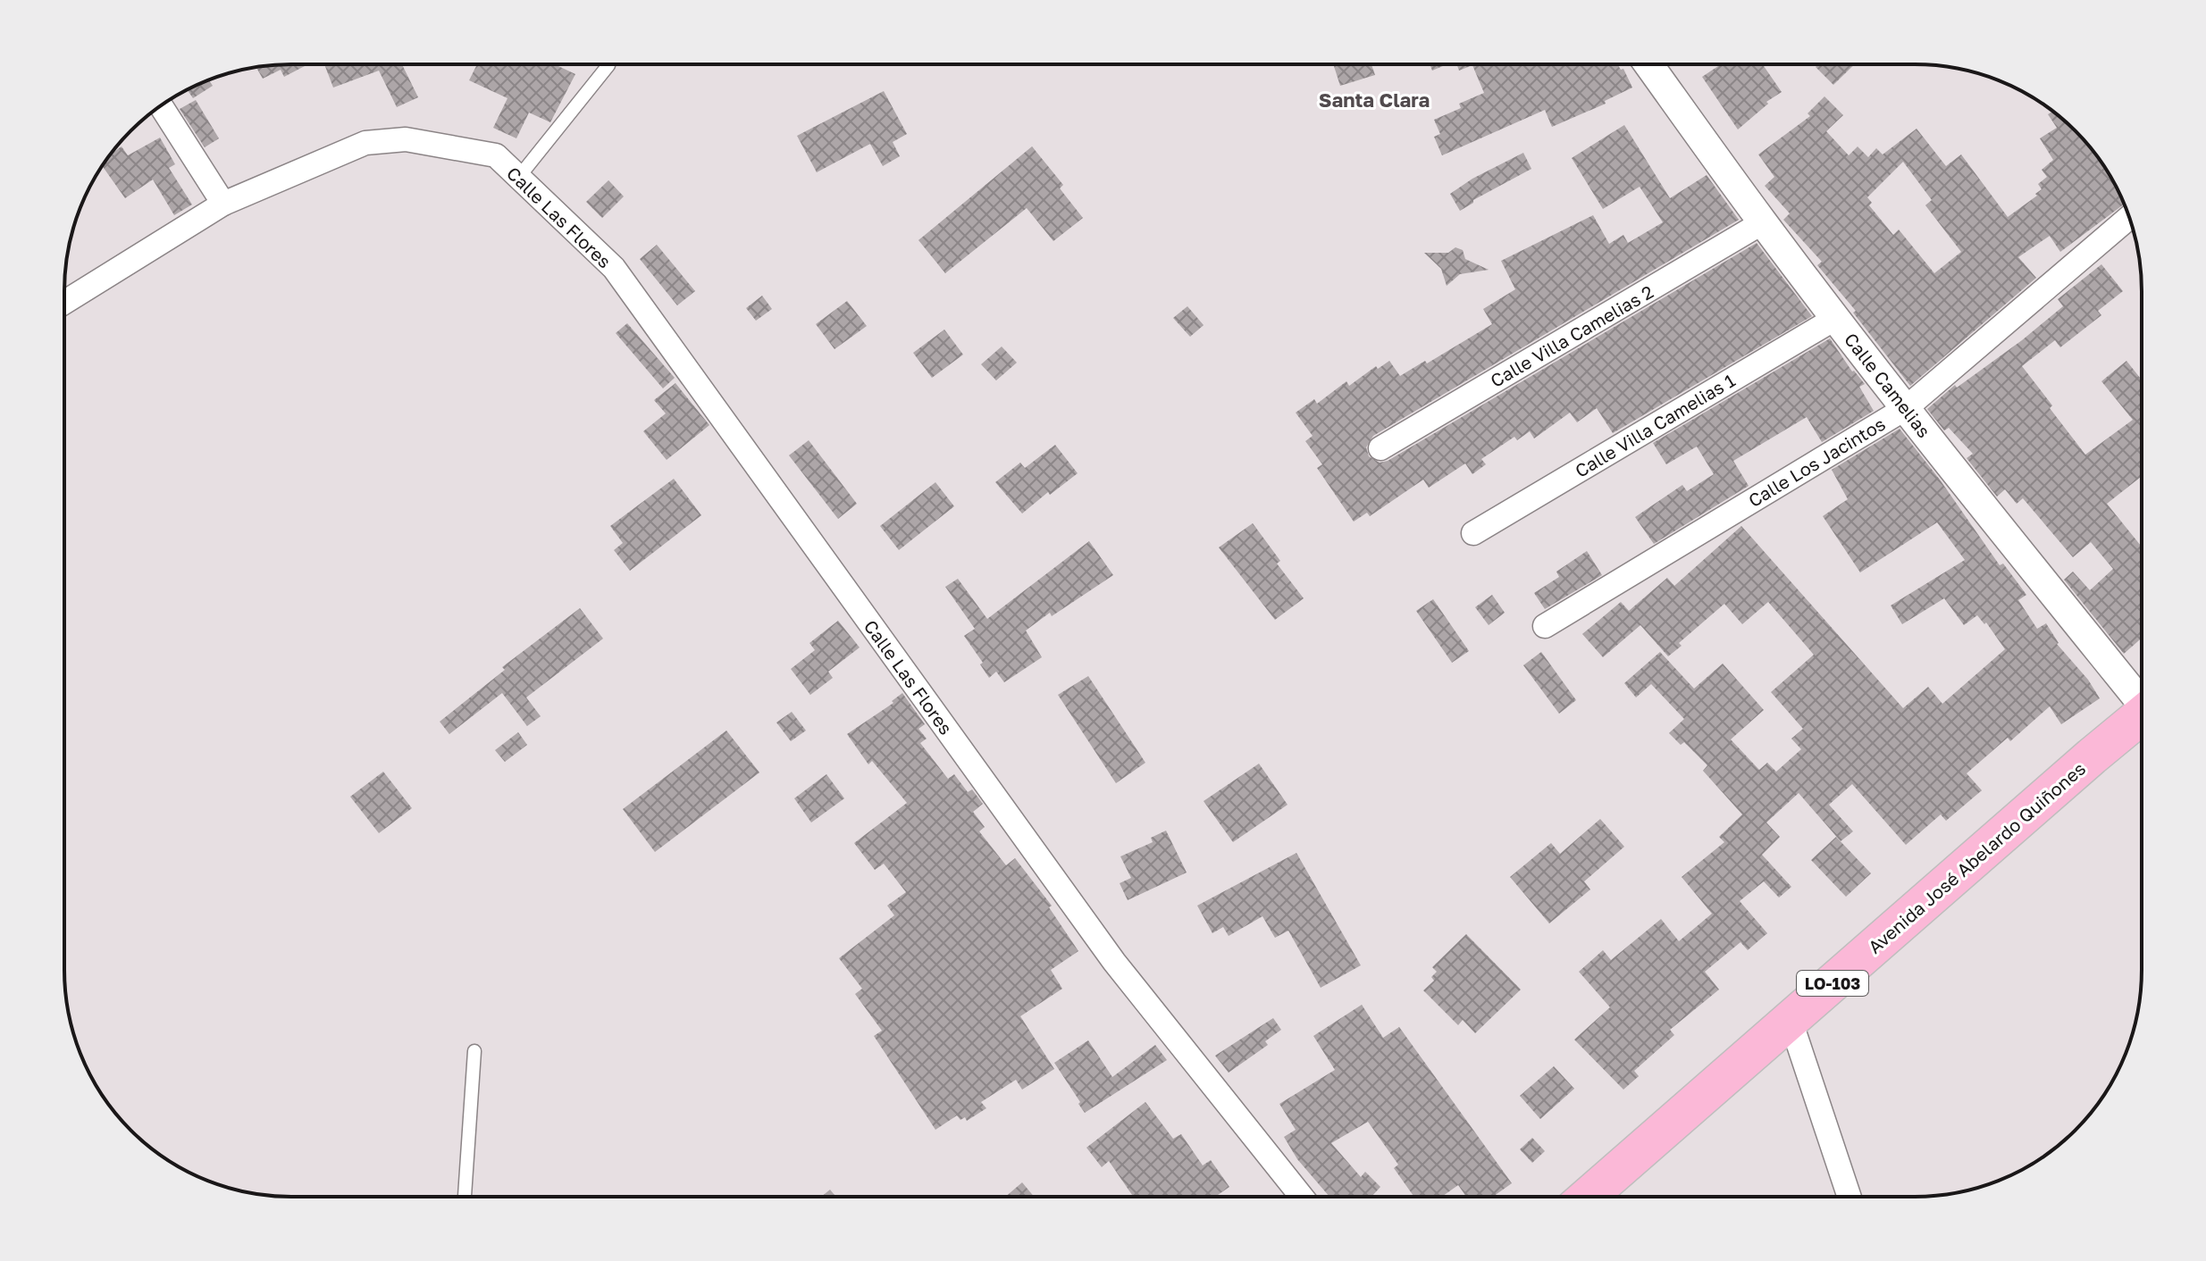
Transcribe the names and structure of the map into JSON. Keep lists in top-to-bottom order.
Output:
{
  "streets": {
    "main road": ["Avenida José Abelardo Quiñones", "LO-103"],
    "street": [
      "Calle Las Flores",
      "Calle Villa Camelias 2",
      "Calle Camelias",
      "Calle Villa Camelias 1",
      "Calle Los Jacintos"
    ]
  },
  "crossings": [
    ["Calle Villa Camelias 2", "Calle Camelias"],
    ["Calle Camelias", "Calle Villa Camelias 1"],
    ["Calle Camelias", "Calle Los Jacintos"]
  ],
  "districts": ["Santa Clara"]
}
